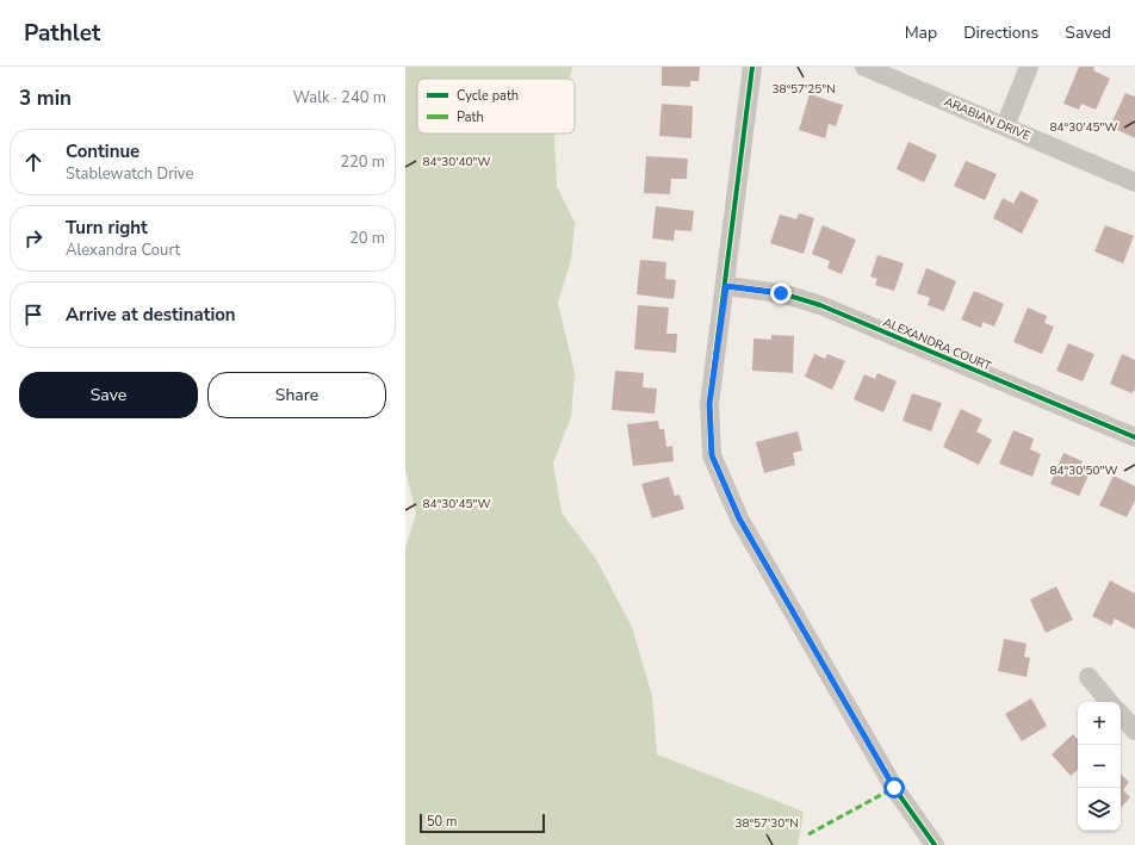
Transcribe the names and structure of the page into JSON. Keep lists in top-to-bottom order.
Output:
{
  "streets": {
    "street": ["ARABIAN DRIVE", "ALEXANDRA COURT"]
  },
  "legend": ["Cycle path", "Path"],
  "scale_bar": "50 m",
  "page": {
    "header": "Pathlet",
    "nav": ["Map", "Directions", "Saved"],
    "heading": ["3 min", "Walk · 240 m"],
    "list": [
      ["Continue", "Stablewatch Drive", "220 m"],
      ["Turn right", "Alexandra Court", "20 m"],
      "Arrive at destination"
    ],
    "buttons": ["Save", "Share"],
    "map_buttons": ["+", "−"],
    "scale": "50 m"
  },
  "coordinates": [
    "38°57'25\"N",
    "84°30'45\"W",
    "84°30'40\"W",
    "84°30'50\"W",
    "38°57'30\"N"
  ]
}
